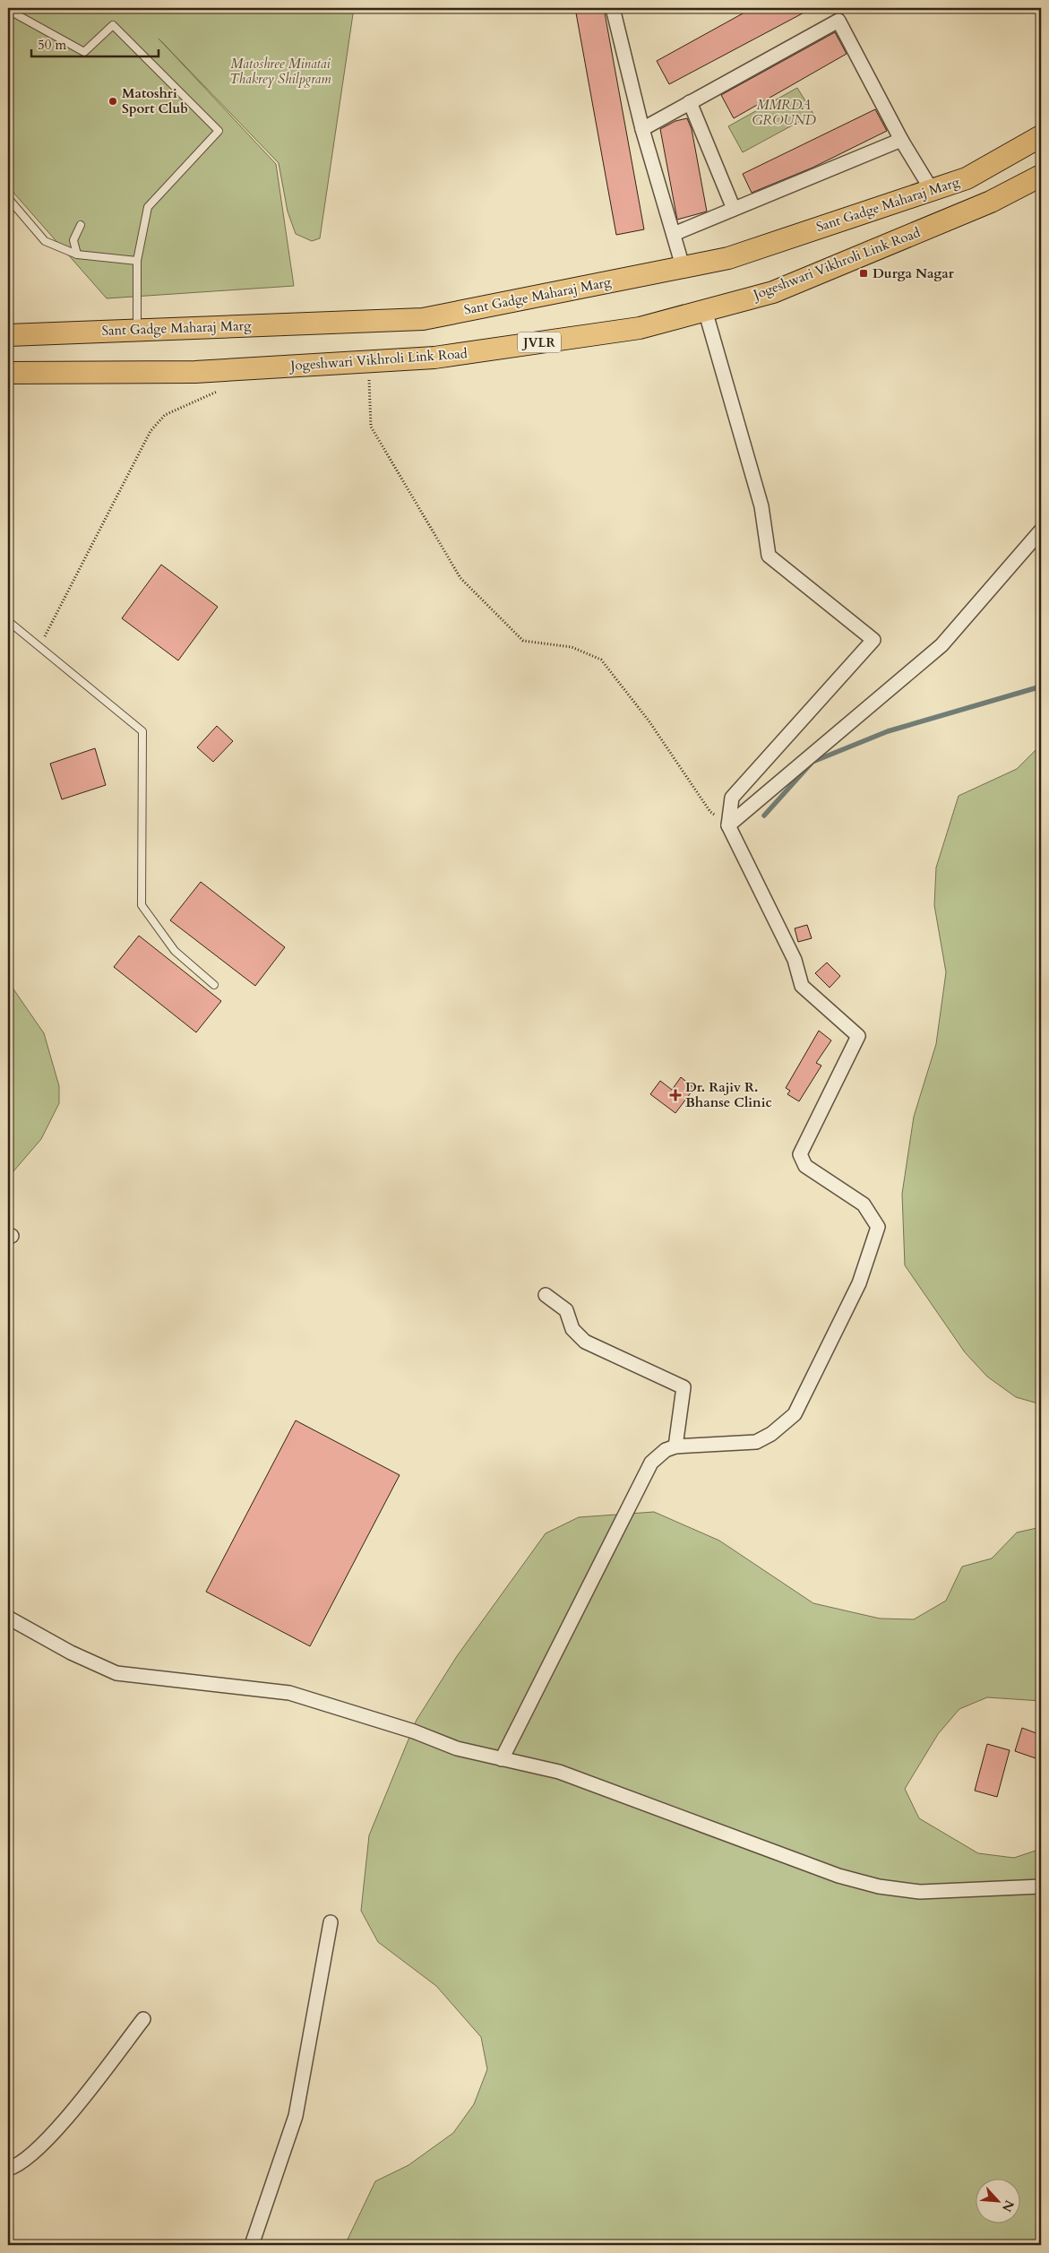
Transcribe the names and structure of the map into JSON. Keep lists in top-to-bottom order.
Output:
{
  "streets": {
    "main road": ["Sant Gadge Maharaj Marg", "Jogeshwari Vikhroli Link Road", "JVLR"]
  },
  "parks": ["Matoshree Minatai Thakrey Shilpgram", "MMRDA GROUND"],
  "places": {
    "other": ["Matoshri Sport Club"],
    "transit": ["Durga Nagar"],
    "health": ["Dr. Rajiv R. Bhanse Clinic"]
  },
  "scale_bar": "50 m",
  "north": "bottom right"
}
